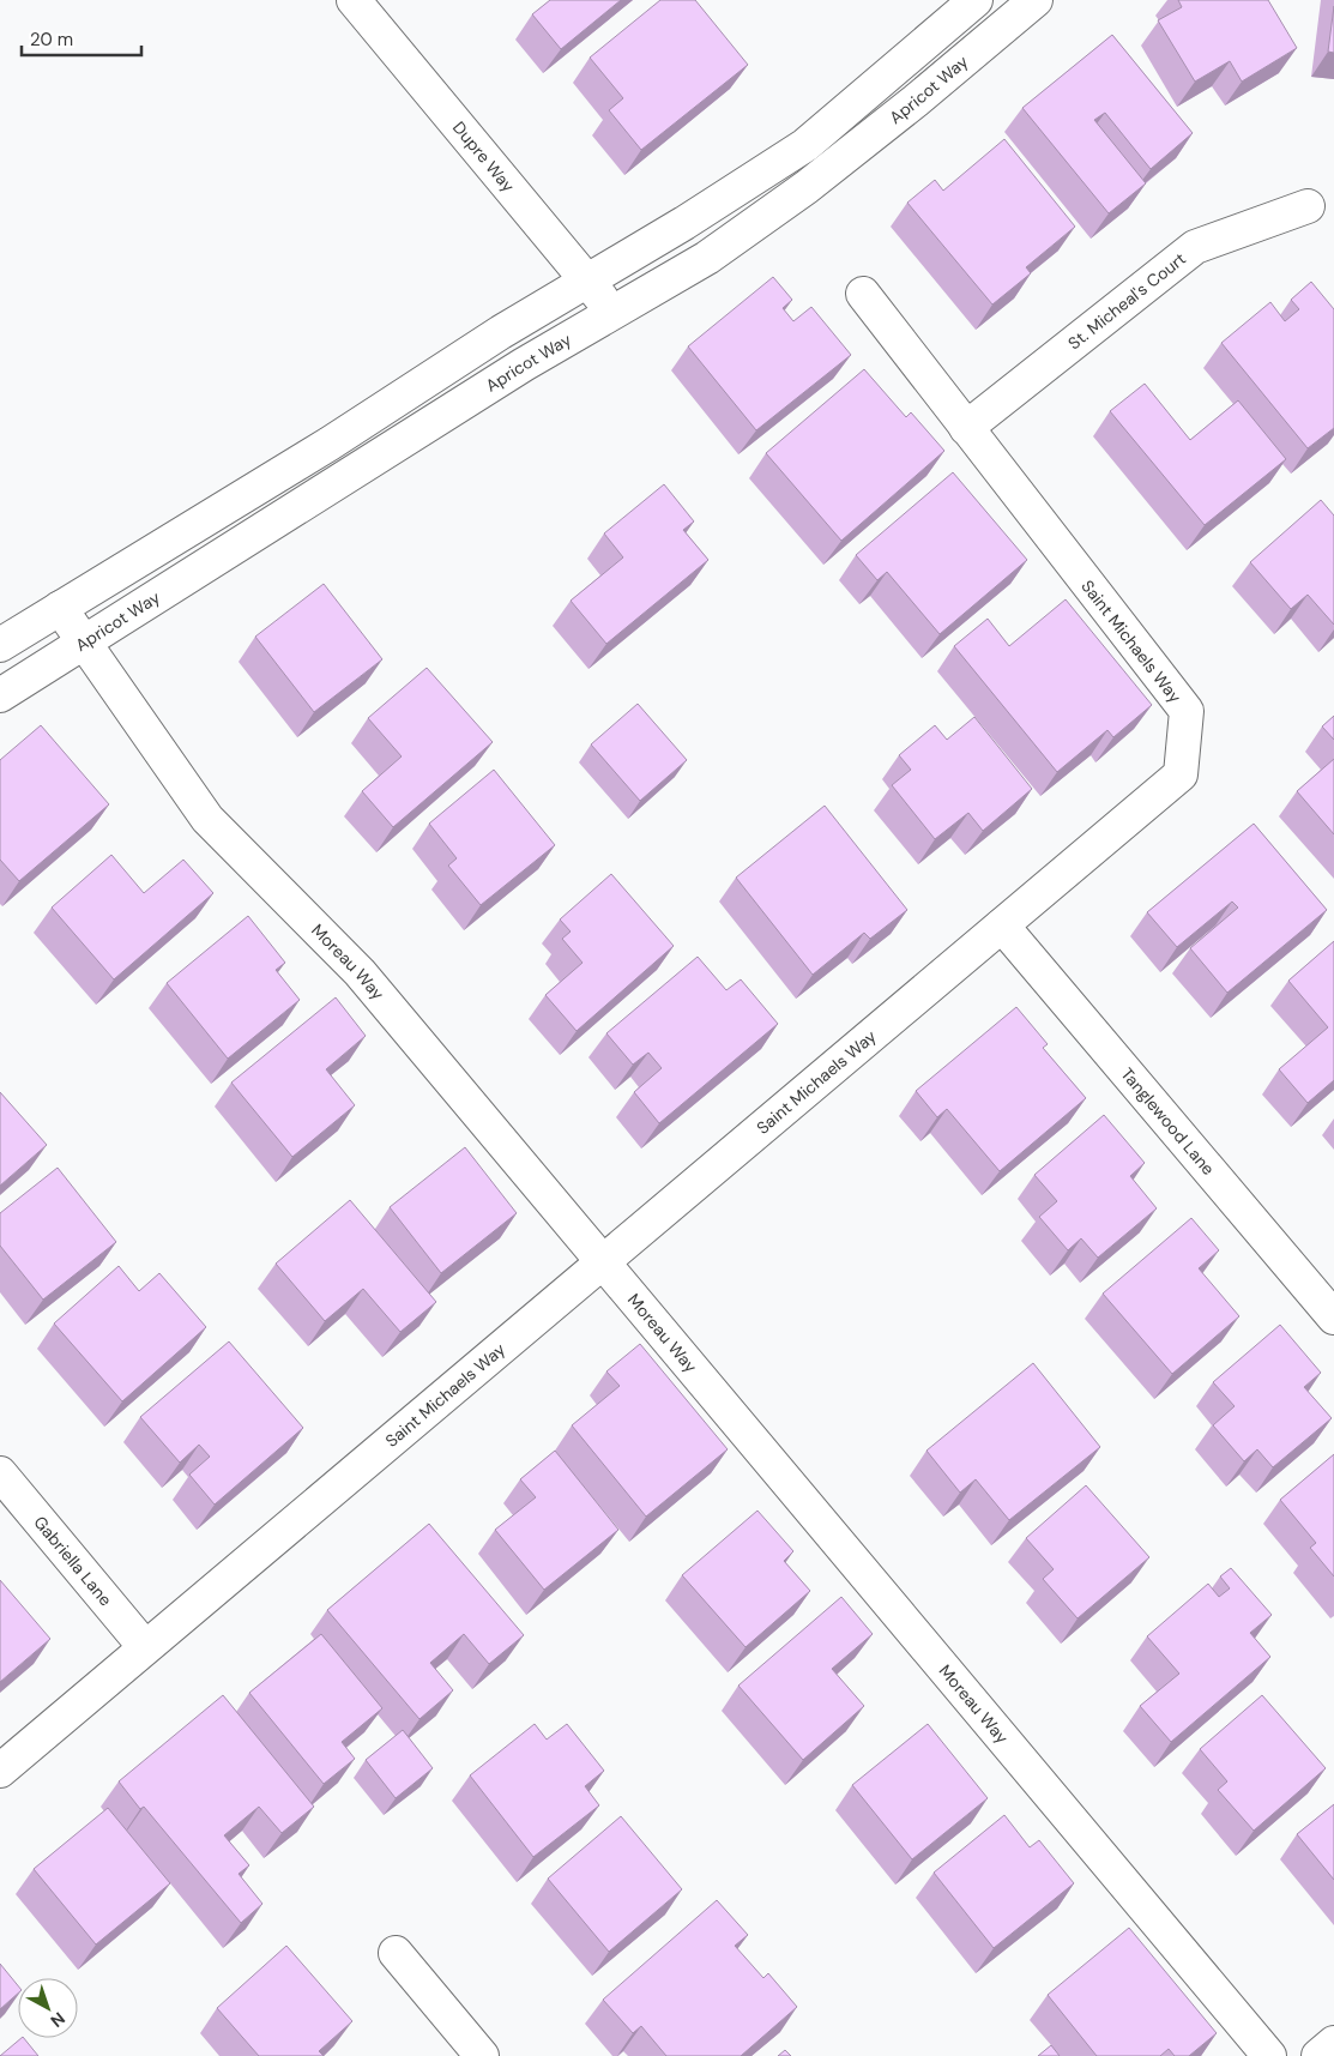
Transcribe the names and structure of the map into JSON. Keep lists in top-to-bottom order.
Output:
{
  "streets": {
    "street": [
      "Apricot Way",
      "Dupre Way",
      "St. Micheal's Court",
      "Saint Michaels Way",
      "Moreau Way",
      "Tanglewood Lane",
      "Gabriella Lane"
    ]
  },
  "crossings": [
    ["Apricot Way", "Dupre Way"],
    ["Apricot Way", "Moreau Way"],
    ["St. Micheal's Court", "Saint Michaels Way"],
    ["Saint Michaels Way", "Moreau Way"],
    ["Saint Michaels Way", "Tanglewood Lane"],
    ["Saint Michaels Way", "Gabriella Lane"]
  ],
  "scale_bar": "20 m",
  "north": "bottom right"
}
